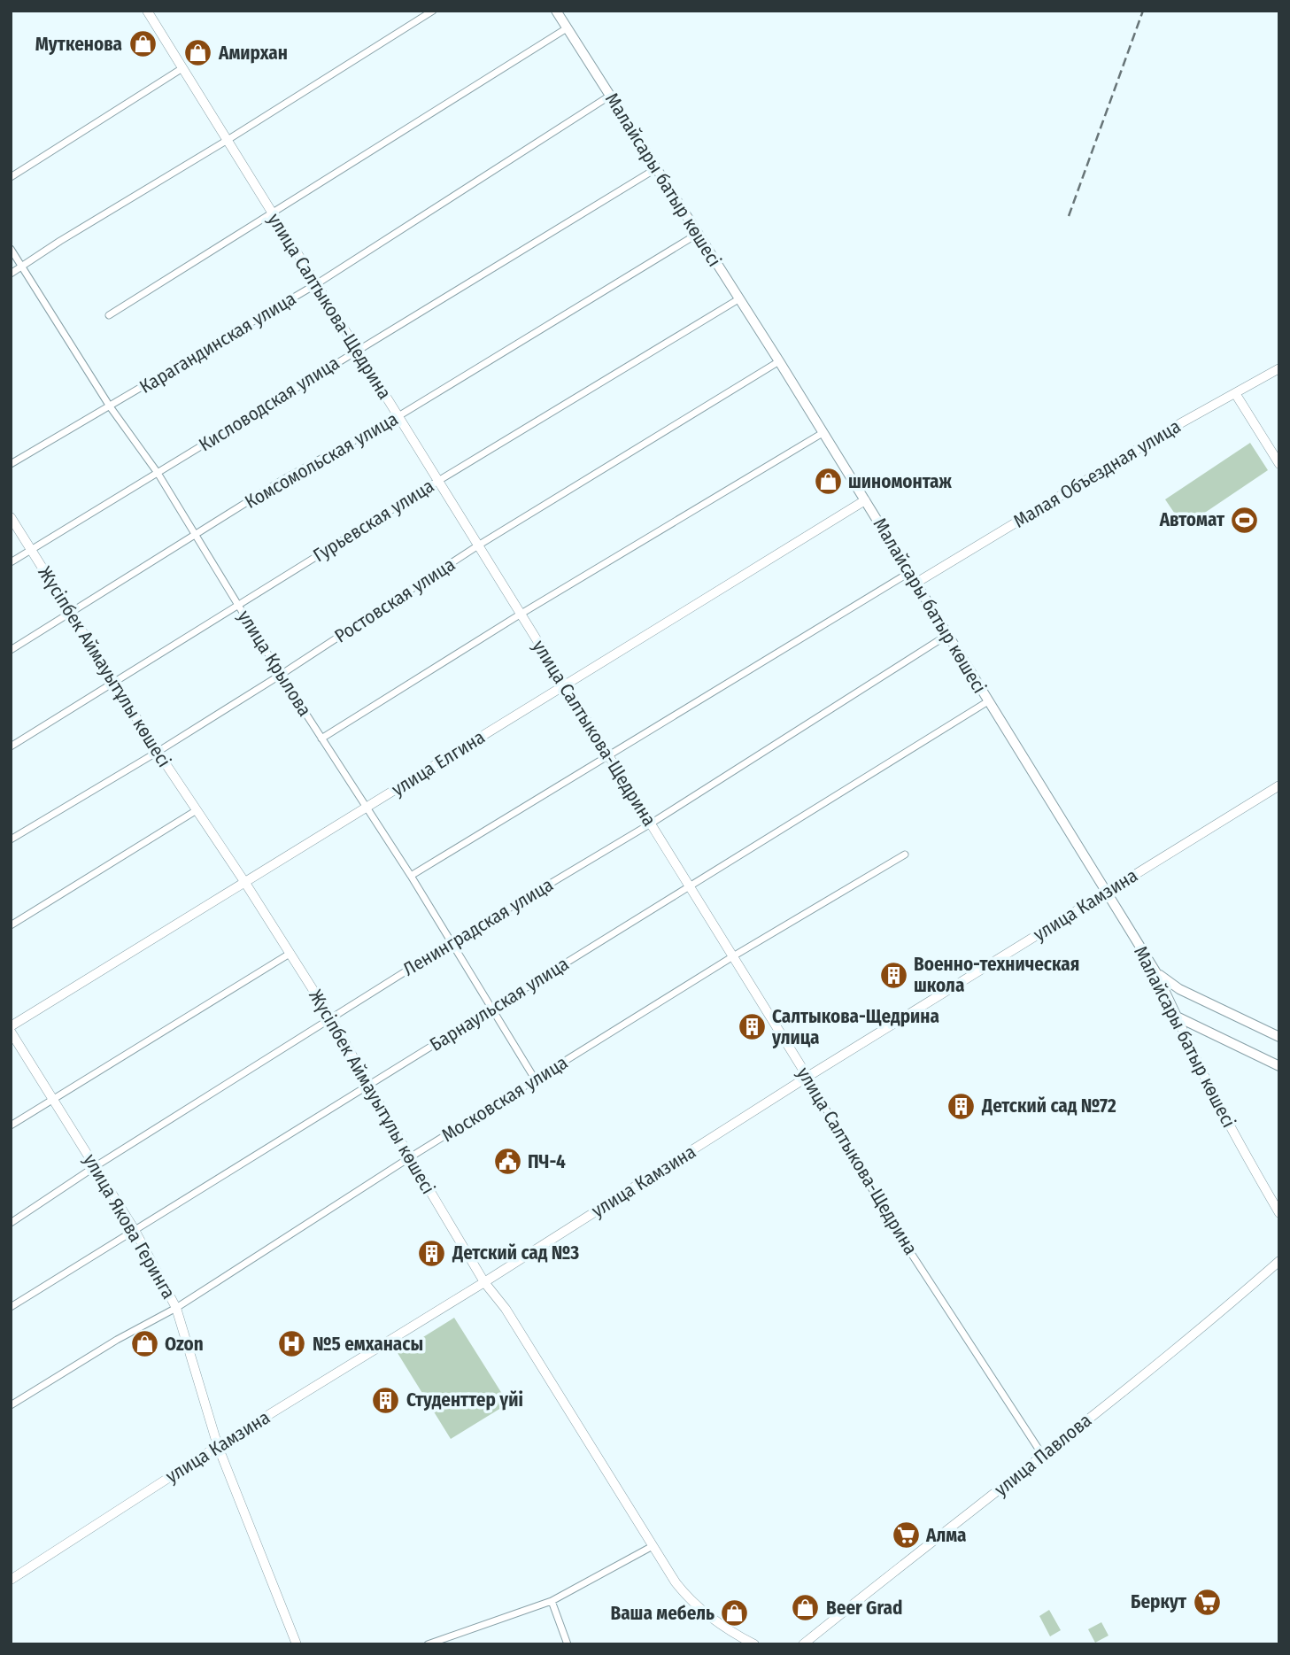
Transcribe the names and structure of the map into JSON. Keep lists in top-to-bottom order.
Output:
{
  "streets": {
    "main road": ["Малайсары батыр көшесі"],
    "street": [
      "улица Салтыкова-Щедрина",
      "Карагандинская улица",
      "Кисловодская улица",
      "Комсомольская улица",
      "Малая Объездная улица",
      "Гурьевская улица",
      "Ростовская улица",
      "улица Крылова",
      "Жүсіпбек Аймауытұлы көшесі",
      "улица Елгина",
      "улица Камзина",
      "Ленинградская улица",
      "Барнаульская улица",
      "Московская улица",
      "улица Якова Геринга",
      "улица Павлова"
    ]
  },
  "crossings": [
    ["Малайсары батыр көшесі", "Карагандинская улица"],
    ["Малайсары батыр көшесі", "Кисловодская улица"],
    ["Малайсары батыр көшесі", "Комсомольская улица"],
    ["Малайсары батыр көшесі", "Малая Объездная улица"],
    ["Малайсары батыр көшесі", "Гурьевская улица"],
    ["Малайсары батыр көшесі", "Ростовская улица"],
    ["Малайсары батыр көшесі", "улица Елгина"],
    ["Малайсары батыр көшесі", "улица Камзина"],
    ["Малайсары батыр көшесі", "Ленинградская улица"],
    ["Малайсары батыр көшесі", "Барнаульская улица"],
    ["улица Салтыкова-Щедрина", "Карагандинская улица"],
    ["улица Салтыкова-Щедрина", "Кисловодская улица"],
    ["улица Салтыкова-Щедрина", "Комсомольская улица"],
    ["улица Салтыкова-Щедрина", "Гурьевская улица"],
    ["улица Салтыкова-Щедрина", "Ростовская улица"],
    ["улица Салтыкова-Щедрина", "улица Елгина"],
    ["улица Салтыкова-Щедрина", "улица Камзина"],
    ["улица Салтыкова-Щедрина", "Ленинградская улица"],
    ["улица Салтыкова-Щедрина", "Барнаульская улица"],
    ["улица Салтыкова-Щедрина", "Московская улица"],
    ["улица Салтыкова-Щедрина", "улица Павлова"],
    ["Карагандинская улица", "улица Крылова"],
    ["Кисловодская улица", "улица Крылова"],
    ["Кисловодская улица", "Жүсіпбек Аймауытұлы көшесі"],
    ["Комсомольская улица", "улица Крылова"],
    ["Комсомольская улица", "Жүсіпбек Аймауытұлы көшесі"],
    ["Гурьевская улица", "улица Крылова"],
    ["Гурьевская улица", "Жүсіпбек Аймауытұлы көшесі"],
    ["Ростовская улица", "улица Крылова"],
    ["Ростовская улица", "Жүсіпбек Аймауытұлы көшесі"],
    ["улица Крылова", "улица Елгина"],
    ["улица Крылова", "Ленинградская улица"],
    ["улица Крылова", "Барнаульская улица"],
    ["улица Крылова", "Московская улица"],
    ["Жүсіпбек Аймауытұлы көшесі", "улица Елгина"],
    ["Жүсіпбек Аймауытұлы көшесі", "улица Камзина"],
    ["Жүсіпбек Аймауытұлы көшесі", "Ленинградская улица"],
    ["Жүсіпбек Аймауытұлы көшесі", "Барнаульская улица"],
    ["Жүсіпбек Аймауытұлы көшесі", "Московская улица"],
    ["улица Камзина", "улица Якова Геринга"],
    ["Ленинградская улица", "улица Якова Геринга"],
    ["Барнаульская улица", "улица Якова Геринга"],
    ["Московская улица", "улица Якова Геринга"]
  ],
  "places": {
    "shop": [
      "Муткенова",
      "Амирхан",
      "шиномонтаж",
      "Ozon",
      "Beer Grad",
      "Ваша мебель"
    ],
    "sports": ["Автомат"],
    "building": [
      "Военно-техническая школа",
      "Салтыкова-Щедрина улица",
      "Детский сад №72",
      "Детский сад №3",
      "Студенттер үйі"
    ],
    "public building": ["ПЧ-4"],
    "hospital": ["№5 емханасы"],
    "supermarket": ["Алма", "Беркут"]
  }
}
